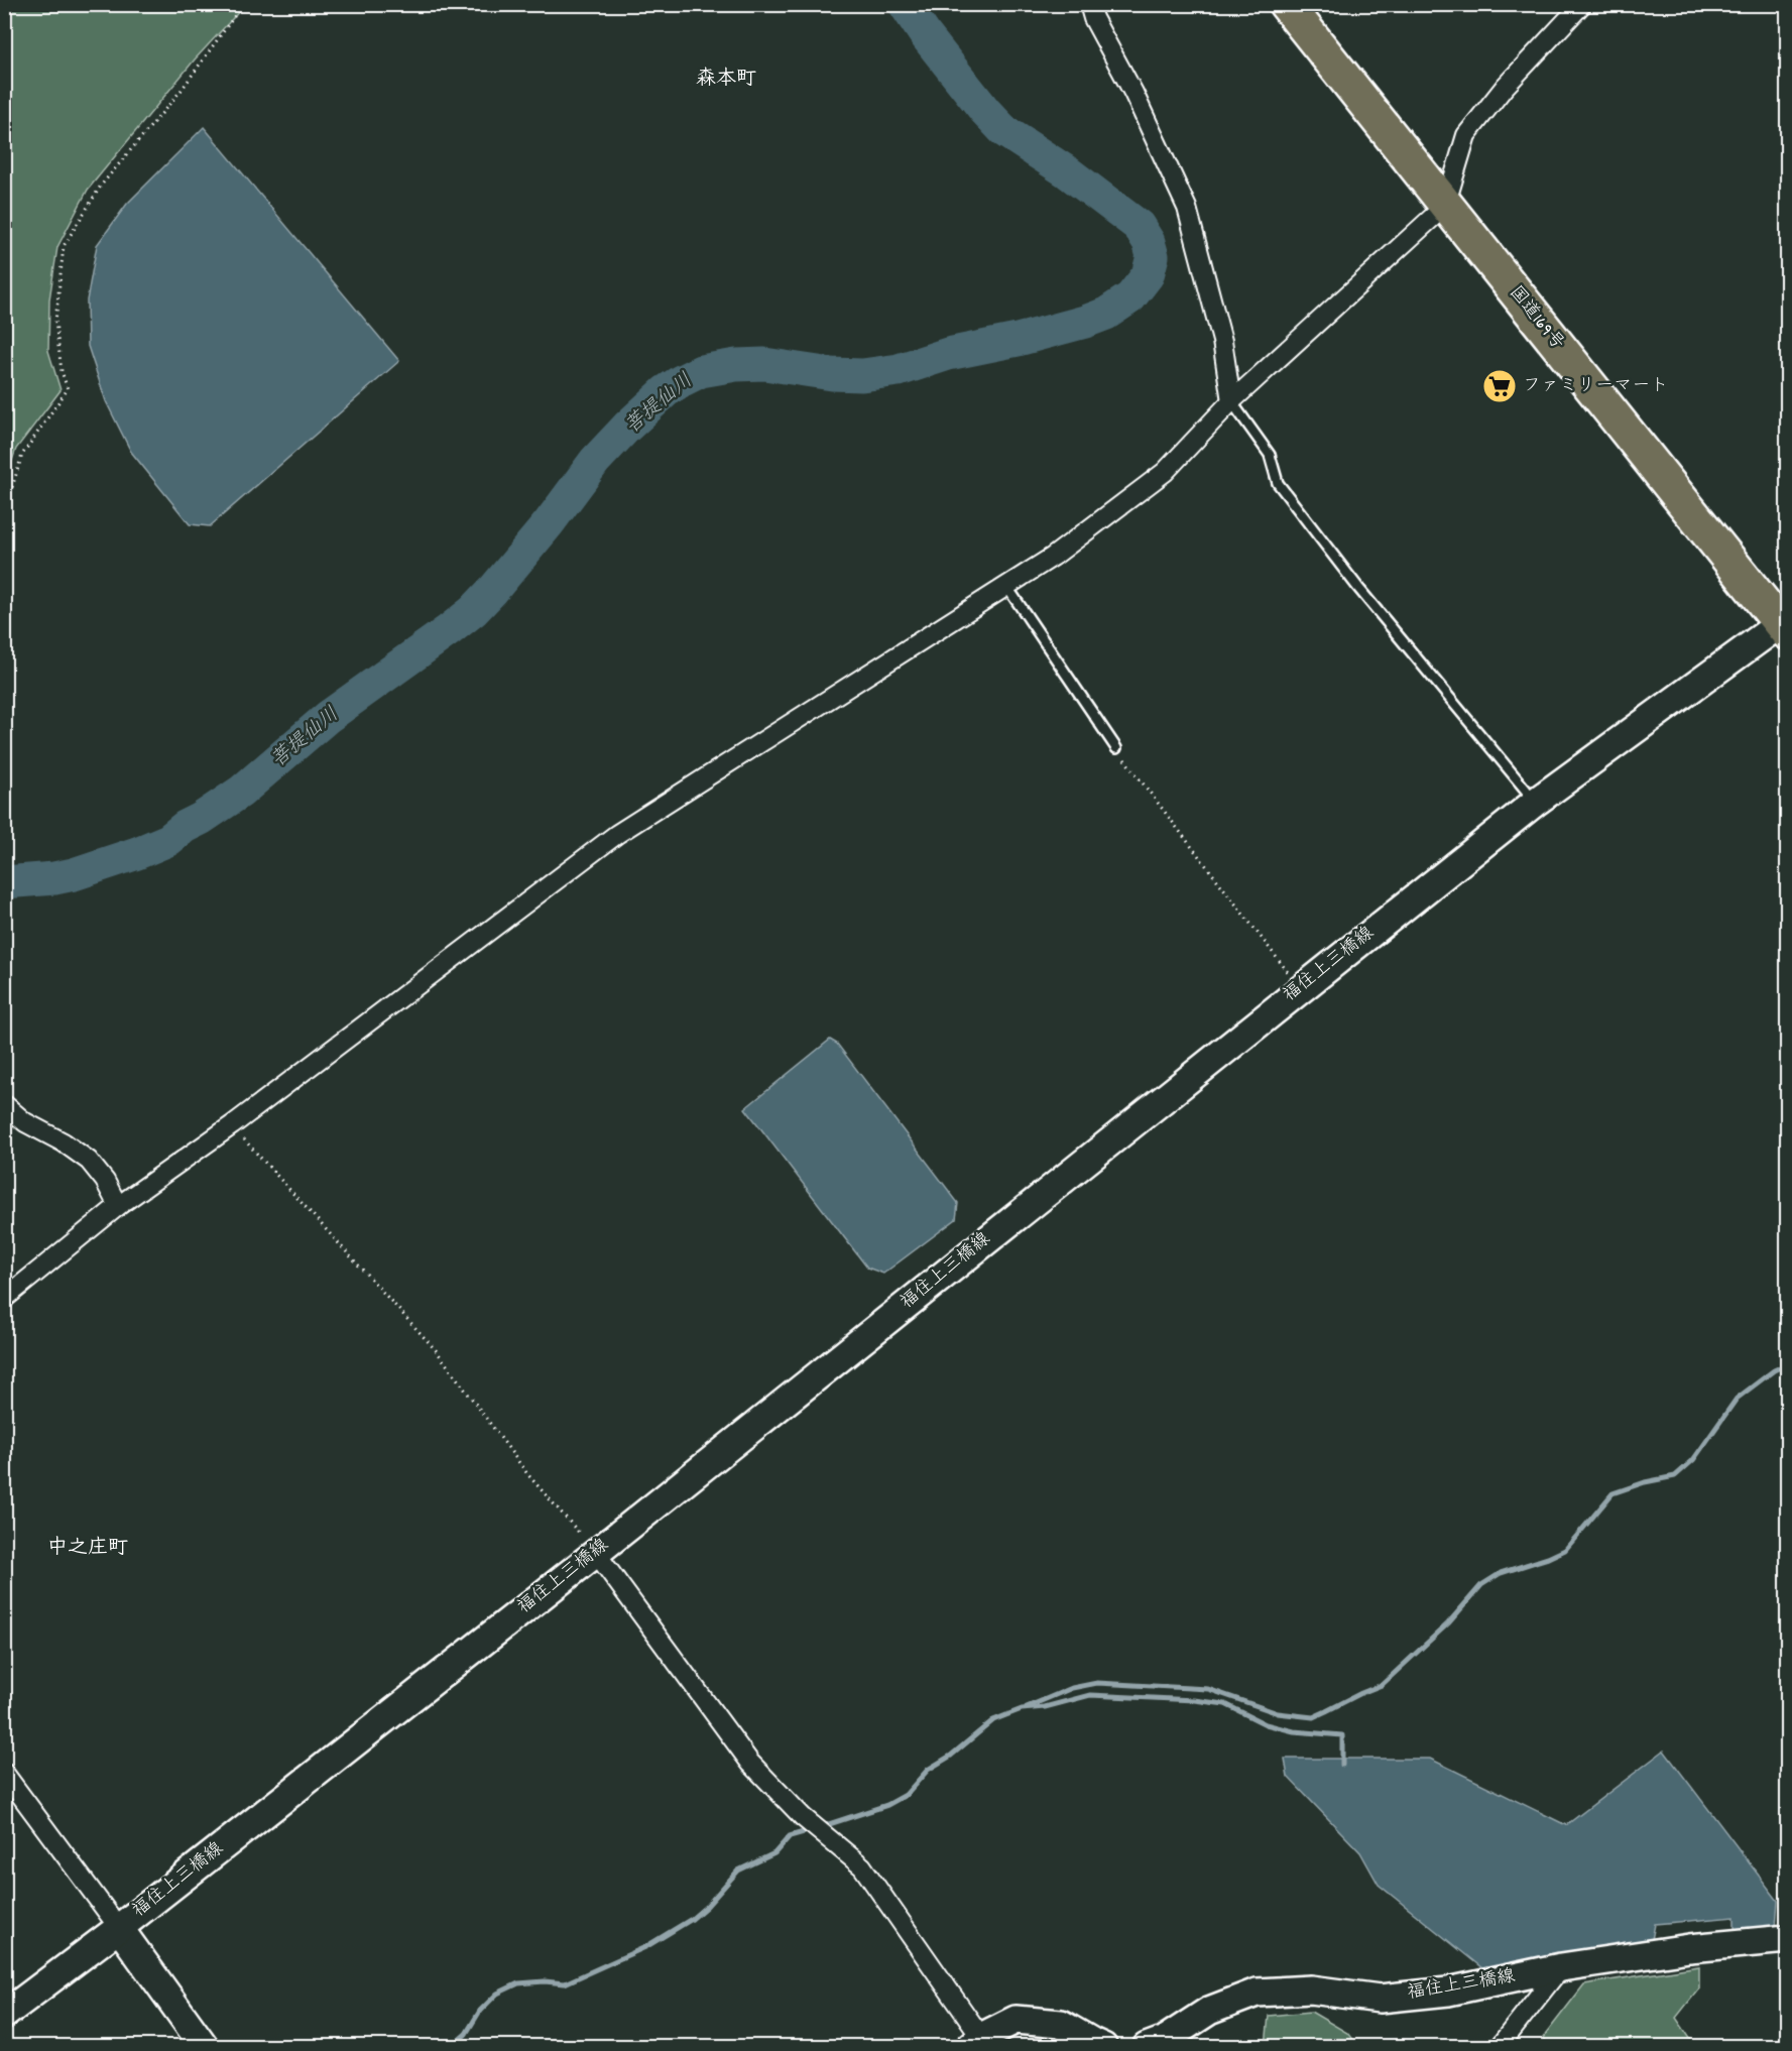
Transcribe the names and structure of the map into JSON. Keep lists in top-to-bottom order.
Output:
{
  "streets": {
    "highway": ["国道169号"],
    "main road": ["福住上三橋線"]
  },
  "crossings": [
    ["国道169号", "福住上三橋線"]
  ],
  "districts": ["森本町", "中之庄町"],
  "water": ["菩提仙川"],
  "places": {
    "supermarket": ["ファミリーマート"]
  }
}
